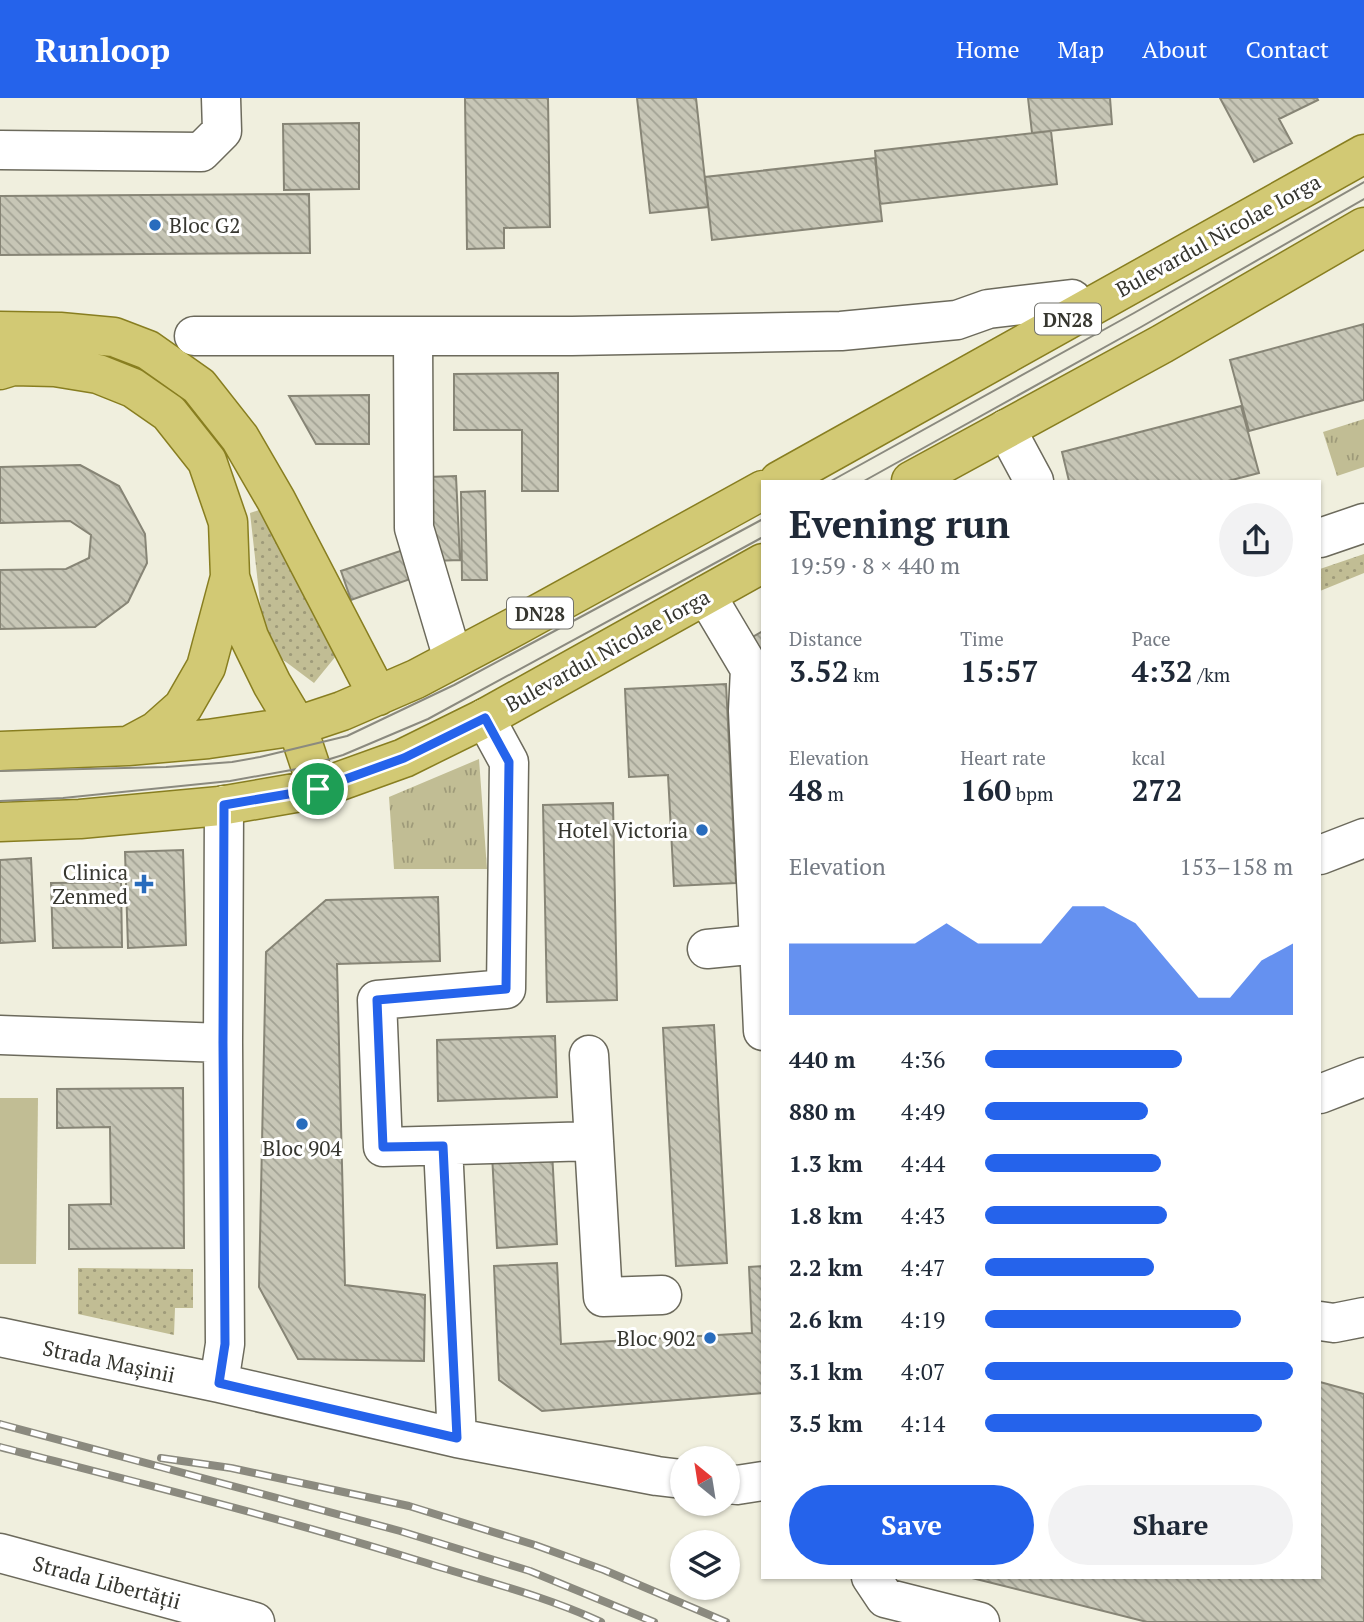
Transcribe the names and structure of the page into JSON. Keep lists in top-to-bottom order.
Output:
{
  "streets": {
    "main road": ["Bulevardul Nicolae Iorga", "DN28"],
    "street": ["Strada Mașinii", "Strada Libertății"]
  },
  "places": {
    "other": [
      "Bloc G2",
      "Hotel Victoria",
      "Bloc 904",
      "Bloc 902"
    ],
    "health": ["Clinica Zenmed"]
  },
  "north": "top left",
  "page": {
    "header": "Runloop",
    "nav": [
      "Home",
      "Map",
      "About",
      "Contact"
    ],
    "heading": ["Evening run", "19:59 · 8 × 440 m"],
    "stats": [
      ["Distance", "3.52 km"],
      ["Time", "15:57"],
      ["Pace", "4:32 /km"],
      ["Elevation", "48 m"],
      ["Heart rate", "160 bpm"],
      ["kcal", "272"]
    ],
    "chart": ["Elevation", "153–158 m"],
    "list": [
      {
        "name": "440 m",
        "note": "4:36"
      },
      {
        "name": "880 m",
        "note": "4:49"
      },
      {
        "name": "1.3 km",
        "note": "4:44"
      },
      {
        "name": "1.8 km",
        "note": "4:43"
      },
      {
        "name": "2.2 km",
        "note": "4:47"
      },
      {
        "name": "2.6 km",
        "note": "4:19"
      },
      {
        "name": "3.1 km",
        "note": "4:07"
      },
      {
        "name": "3.5 km",
        "note": "4:14"
      }
    ],
    "buttons": ["Save", "Share"]
  }
}
